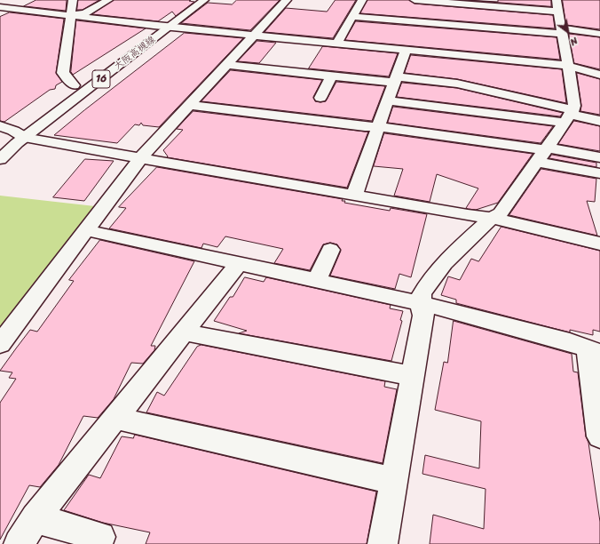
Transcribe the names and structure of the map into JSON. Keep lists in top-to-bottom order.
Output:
{
  "streets": {
    "street": ["大阪高槻線", "16"]
  },
  "north": "bottom right"
}
